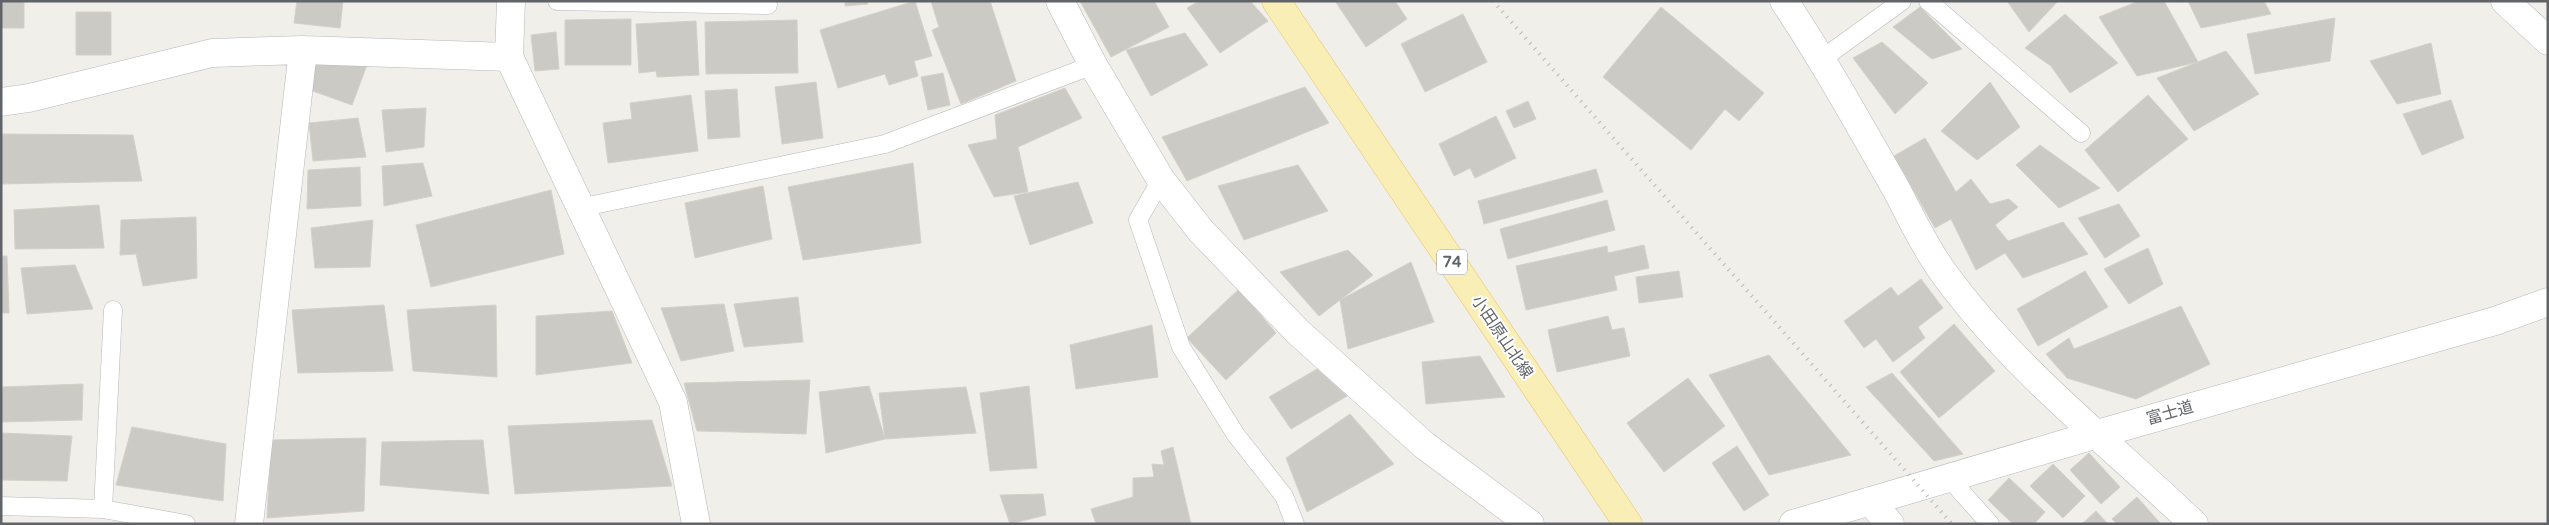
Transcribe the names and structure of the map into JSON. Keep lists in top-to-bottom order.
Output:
{
  "streets": {
    "main road": ["74", "小田原山北線"],
    "street": ["富士道"]
  }
}
